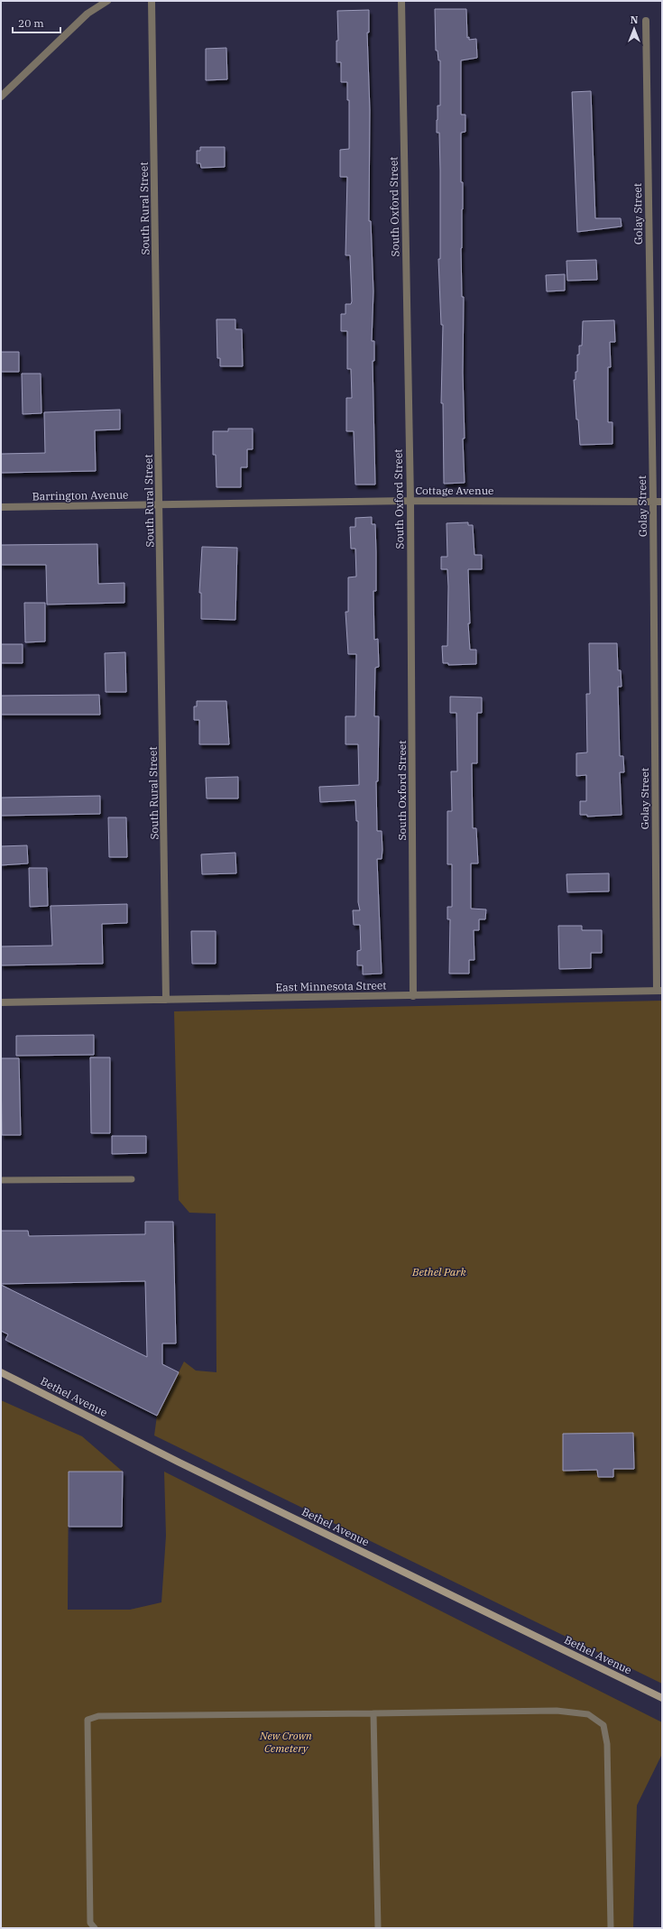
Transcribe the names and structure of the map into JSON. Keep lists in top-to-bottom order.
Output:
{
  "streets": {
    "street": [
      "South Oxford Street",
      "South Rural Street",
      "Golay Street",
      "Cottage Avenue",
      "Barrington Avenue",
      "East Minnesota Street",
      "Bethel Avenue"
    ]
  },
  "crossings": [
    ["South Oxford Street", "Cottage Avenue"],
    ["South Oxford Street", "East Minnesota Street"],
    ["South Rural Street", "Cottage Avenue"],
    ["South Rural Street", "Barrington Avenue"],
    ["South Rural Street", "East Minnesota Street"],
    ["Golay Street", "Cottage Avenue"],
    ["Golay Street", "East Minnesota Street"],
    ["Cottage Avenue", "Barrington Avenue"]
  ],
  "parks": ["Bethel Park", "New Crown Cemetery"],
  "scale_bar": "20 m",
  "north": "top"
}
